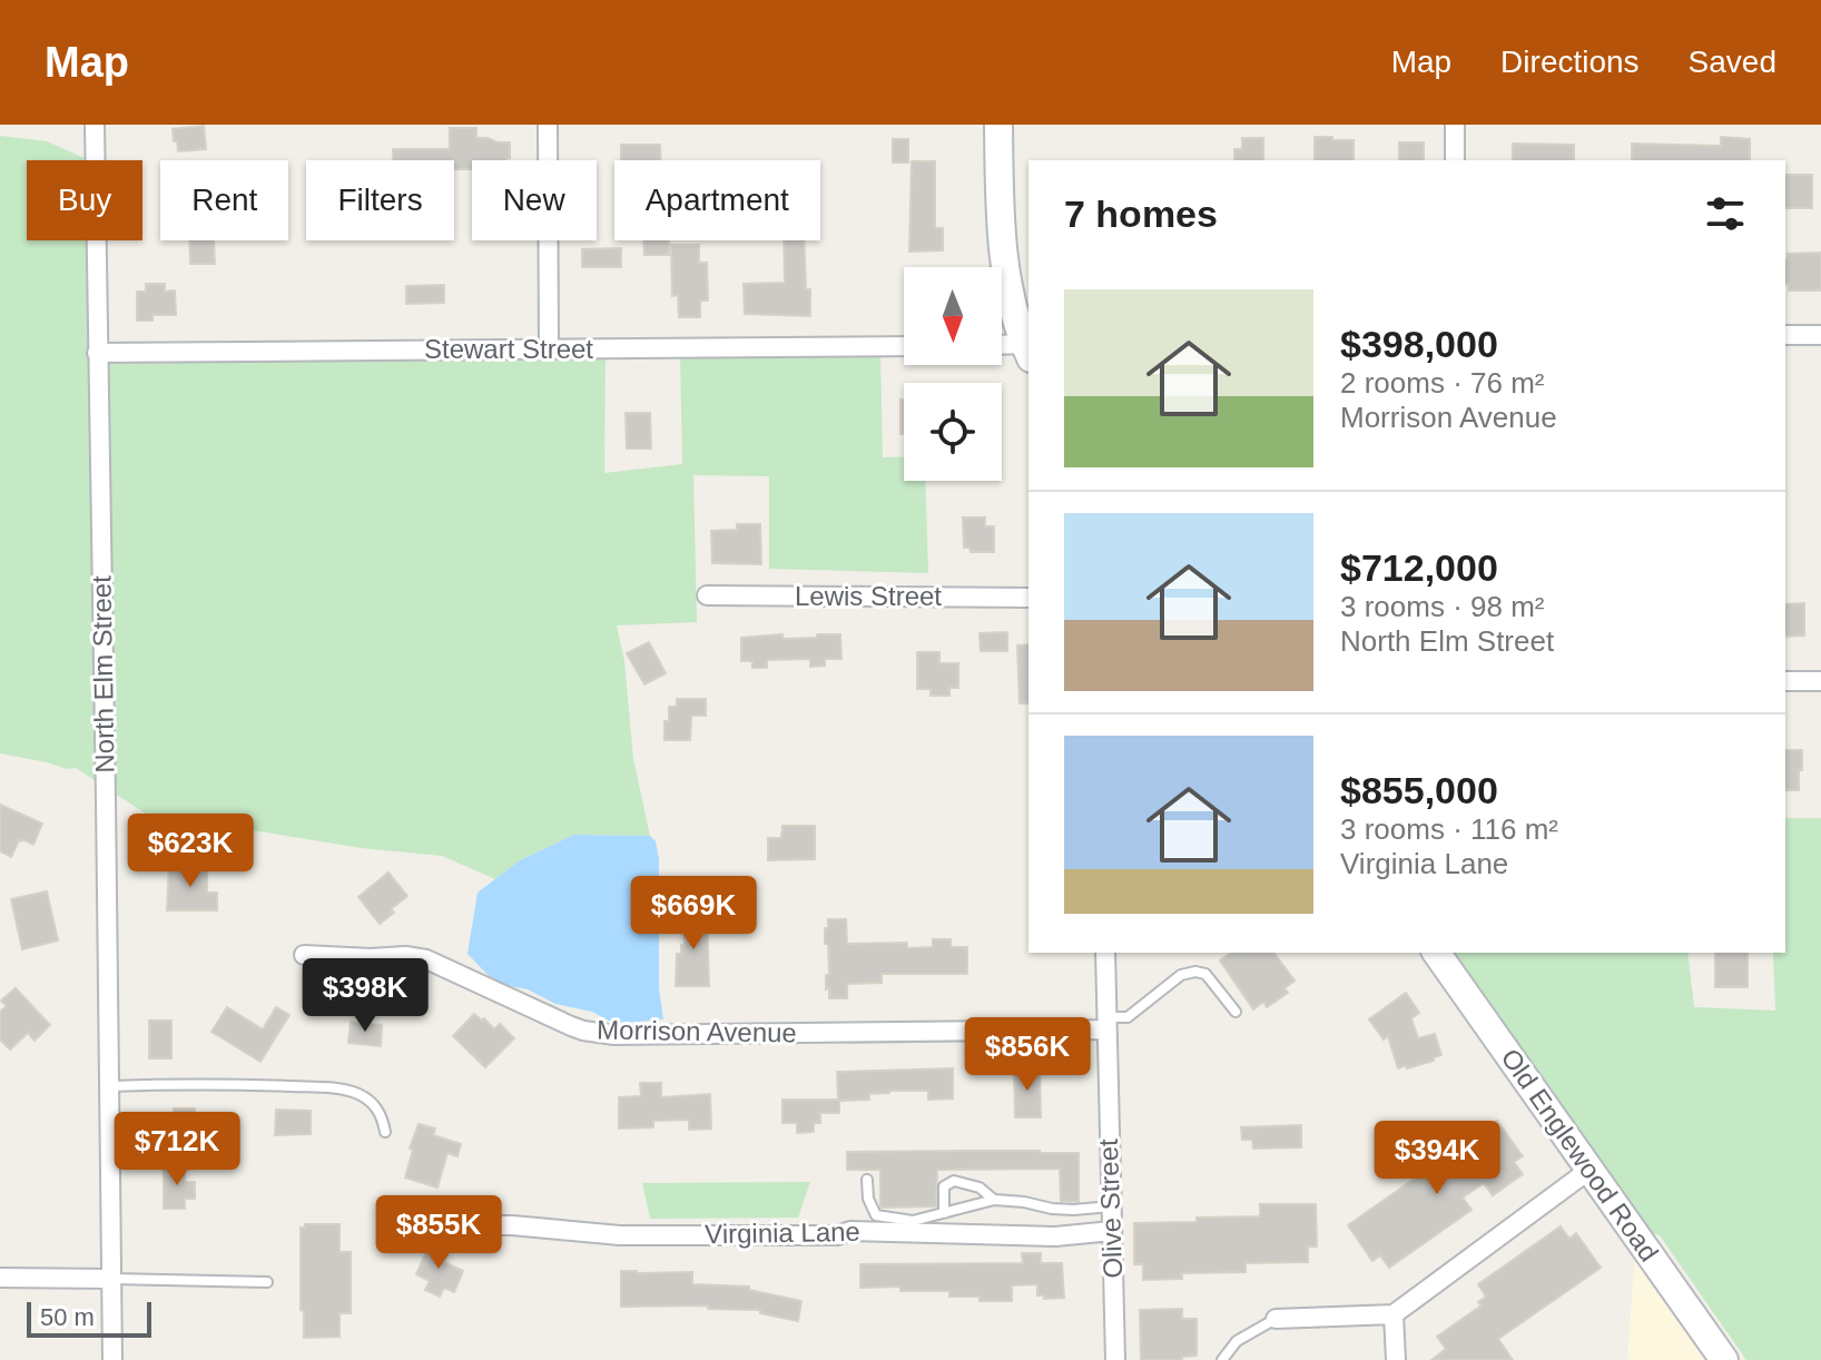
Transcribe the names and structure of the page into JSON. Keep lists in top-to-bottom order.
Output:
{
  "streets": {
    "street": [
      "Stewart Street",
      "Lewis Street",
      "North Elm Street",
      "Morrison Avenue",
      "Old Englewood Road",
      "Olive Street",
      "Virginia Lane"
    ]
  },
  "crossings": [
    ["Stewart Street", "North Elm Street"],
    ["Morrison Avenue", "Olive Street"],
    ["Olive Street", "Virginia Lane"]
  ],
  "scale_bar": "50 m",
  "north": "bottom",
  "page": {
    "header": "Map",
    "nav": ["Map", "Directions", "Saved"],
    "chip": [
      "Buy",
      "Rent",
      "Filters",
      "New",
      "Apartment"
    ],
    "heading": "7 homes",
    "list": [
      {
        "name": "$398,000",
        "note": "2 rooms · 76 m² · Morrison Avenue"
      },
      {
        "name": "$712,000",
        "note": "3 rooms · 98 m² · North Elm Street"
      },
      {
        "name": "$855,000",
        "note": "3 rooms · 116 m² · Virginia Lane"
      }
    ],
    "price": [
      "$623K",
      "$669K",
      "$398K",
      "$856K",
      "$712K",
      "$394K",
      "$855K"
    ],
    "scale": "50 m"
  }
}
